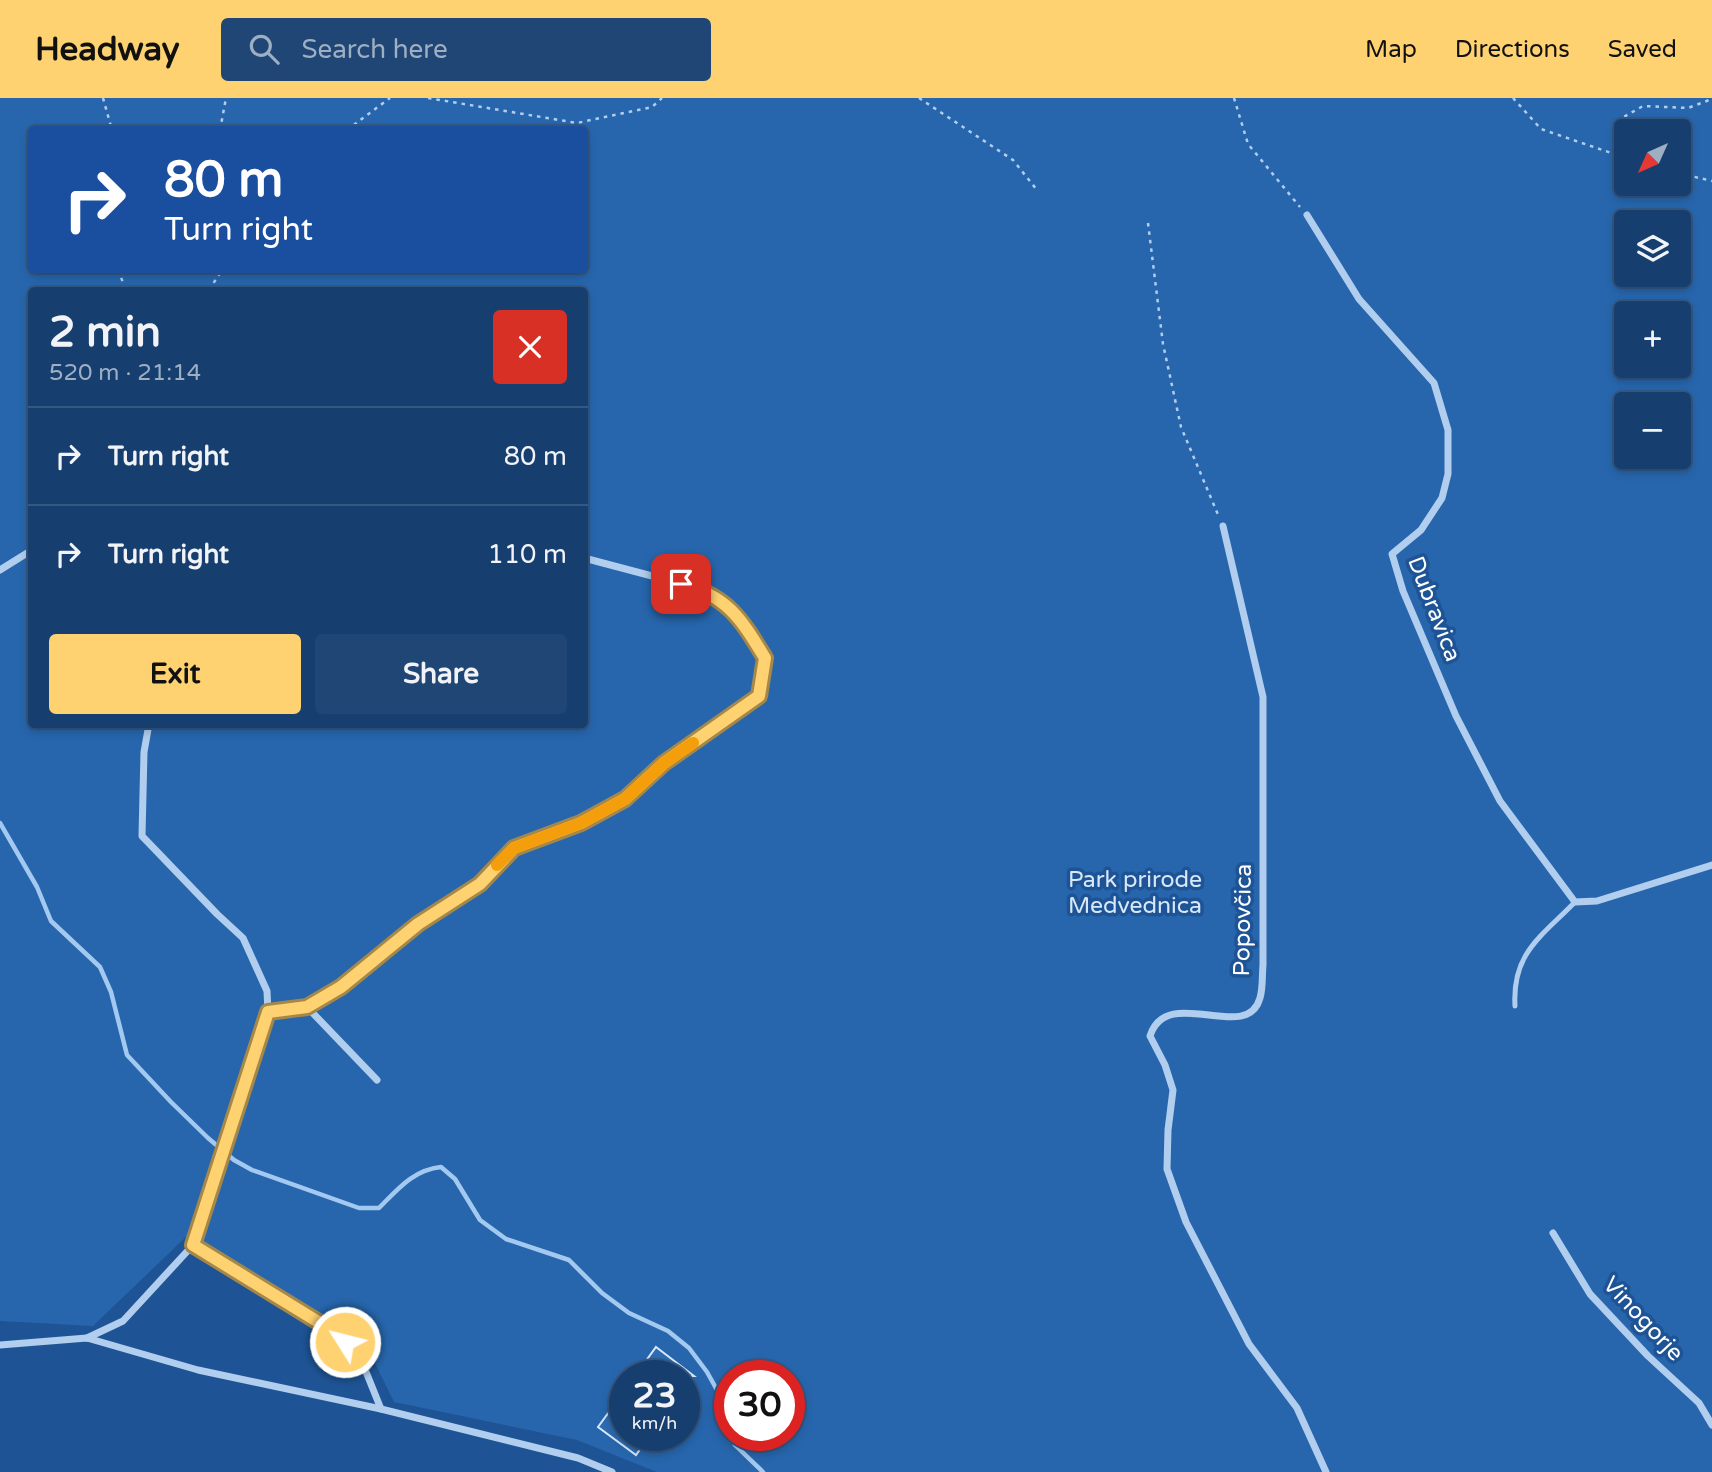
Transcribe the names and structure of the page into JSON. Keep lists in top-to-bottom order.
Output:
{
  "streets": {
    "street": ["Dubravica", "Popovčica", "Vinogorje"]
  },
  "parks": ["Park prirode Medvednica"],
  "north": "bottom left",
  "page": {
    "header": "Headway",
    "search": "Search here",
    "nav": ["Map", "Directions", "Saved"],
    "map_buttons": ["+", "−"],
    "turn": ["80 m", "Turn right"],
    "heading": ["2 min", "520 m · 21:14"],
    "list": [
      {
        "name": "Turn right",
        "value": "80 m"
      },
      {
        "name": "Turn right",
        "value": "110 m"
      }
    ],
    "buttons": ["Exit", "Share"],
    "speed": "23 km/h",
    "limit": "30"
  }
}
